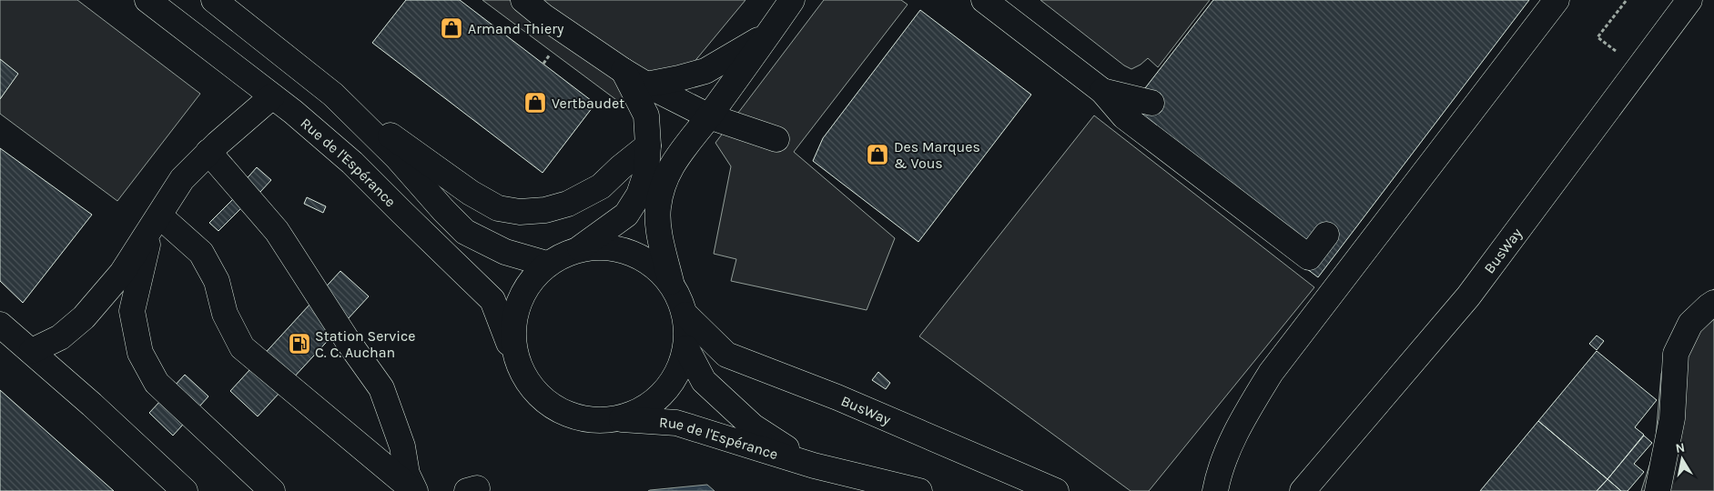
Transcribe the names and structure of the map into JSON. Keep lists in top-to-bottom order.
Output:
{
  "streets": {
    "street": ["Rue de l'Espérance", "BusWay"]
  },
  "places": {
    "shop": ["Armand Thiery", "Vertbaudet", "Des Marques & Vous"],
    "fuel station": ["Station Service C. C. Auchan"]
  },
  "north": "top"
}
